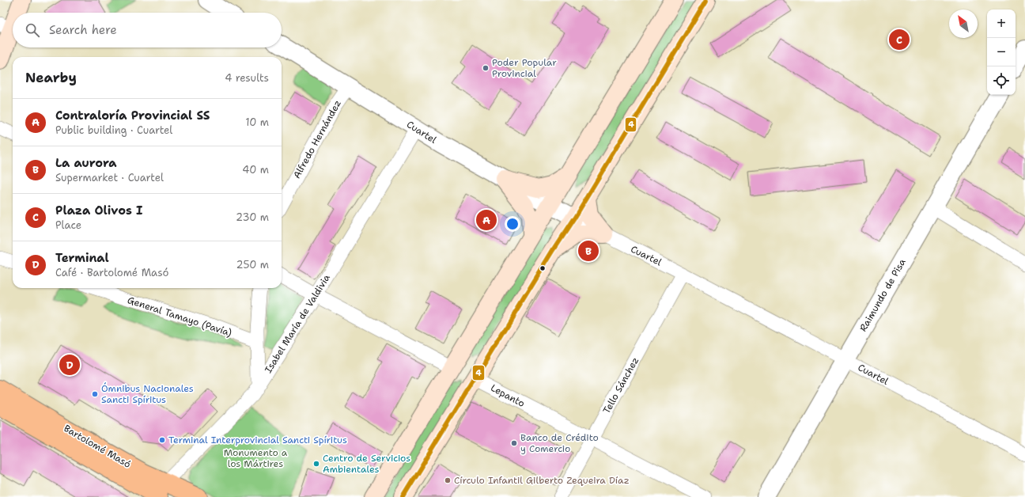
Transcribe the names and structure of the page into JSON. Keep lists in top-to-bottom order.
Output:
{
  "streets": {
    "main road": ["Lepanto", "Bartolomé Masó"],
    "street": [
      "Cuartel",
      "Alfredo Hernández",
      "Raimundo de Pisa",
      "General Tamayo (Pavía)",
      "Isabel María de Valdivia",
      "Tello Sánchez"
    ]
  },
  "crossings": [
    ["Cuartel", "Alfredo Hernández"],
    ["Cuartel", "Raimundo de Pisa"],
    ["Cuartel", "Isabel María de Valdivia"],
    ["Cuartel", "Tello Sánchez"],
    ["Isabel María de Valdivia", "Lepanto"],
    ["Isabel María de Valdivia", "Bartolomé Masó"],
    ["Tello Sánchez", "Lepanto"]
  ],
  "parks": ["Monumento a los Mártires"],
  "places": [
    "Poder Popular Provincial",
    "Ómnibus Nacionales Sancti Spíritus",
    "Terminal Interprovincial Sancti Spíritus",
    "Banco de Crédito y Comercio",
    "Centro de Servicios Ambientales",
    "Círculo Infantil Gilberto Zequeira Díaz"
  ],
  "lines": ["transit line 4"],
  "north": "top left",
  "page": {
    "map_buttons": ["+", "−"],
    "search": "Search here",
    "pins": [
      "C",
      "A",
      "B",
      "D"
    ],
    "heading": ["Nearby", "4 results"],
    "list": [
      {
        "mark": "A",
        "name": "Contraloría Provincial SS",
        "note": "Public building · Cuartel",
        "value": "10 m"
      },
      {
        "mark": "B",
        "name": "La aurora",
        "note": "Supermarket · Cuartel",
        "value": "40 m"
      },
      {
        "mark": "C",
        "name": "Plaza Olivos I",
        "note": "Place",
        "value": "230 m"
      },
      {
        "mark": "D",
        "name": "Terminal",
        "note": "Café · Bartolomé Masó",
        "value": "250 m"
      }
    ]
  }
}
